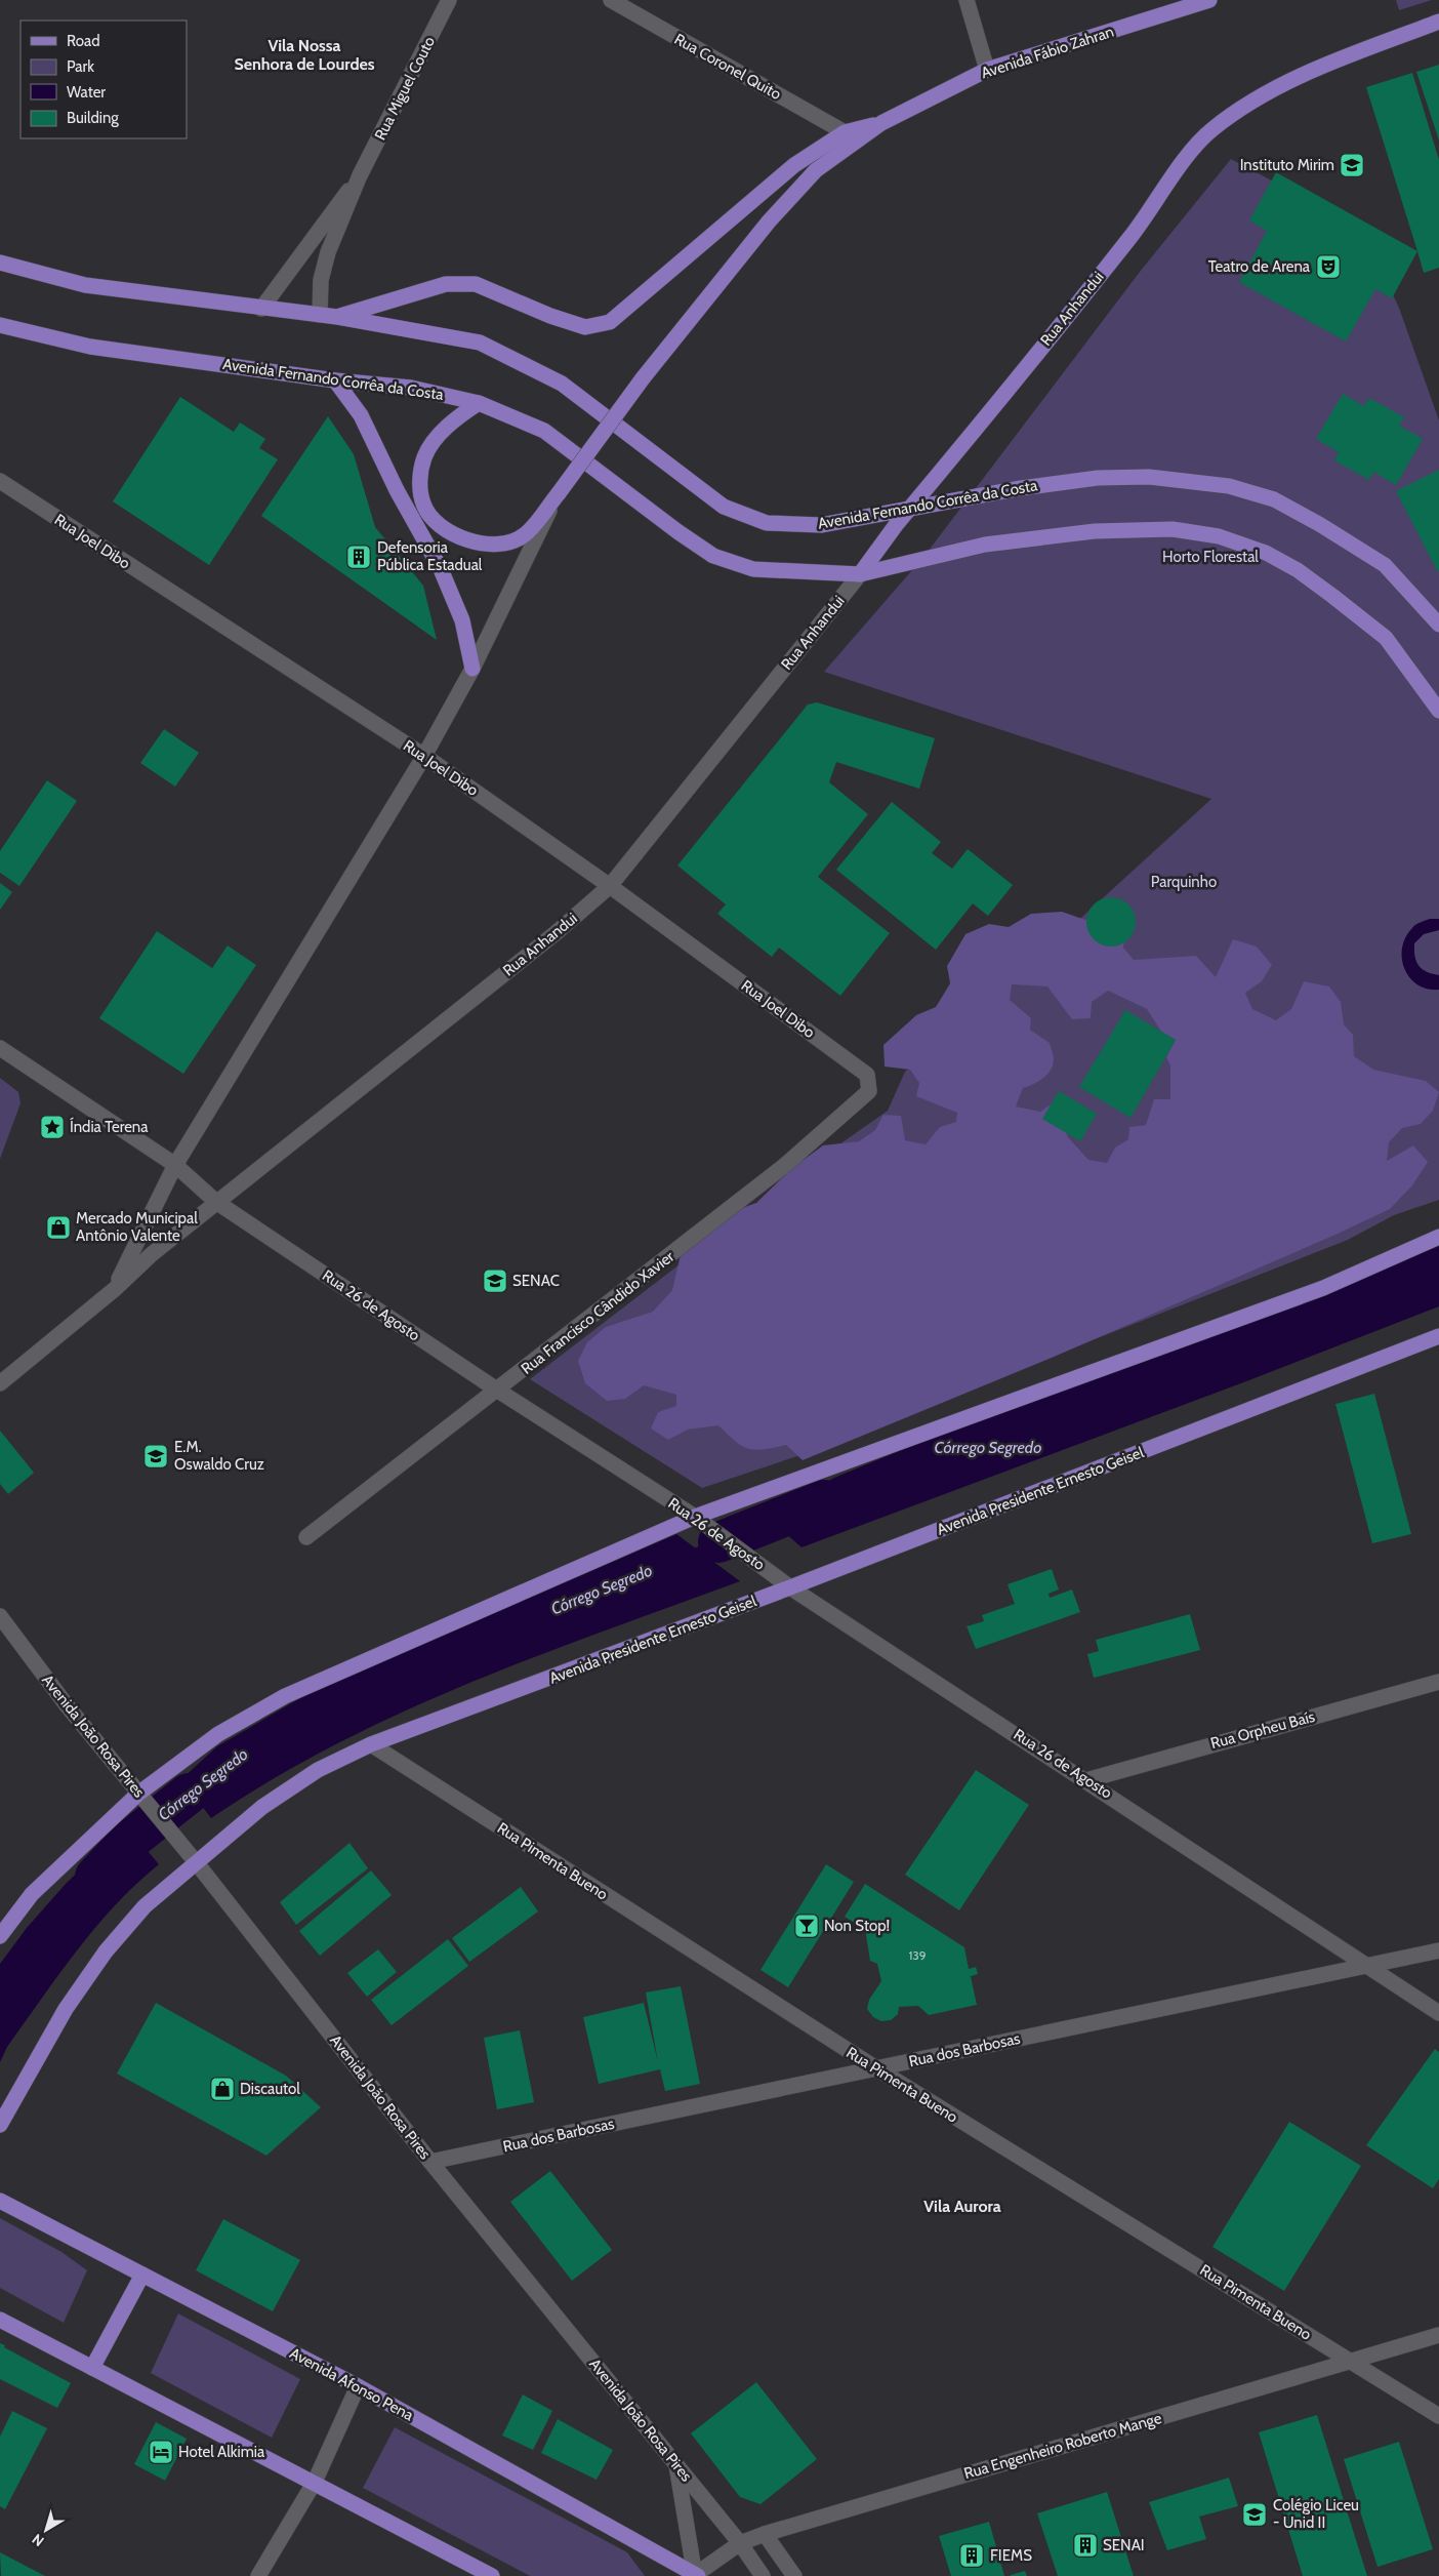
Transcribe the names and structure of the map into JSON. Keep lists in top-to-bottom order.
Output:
{
  "streets": {
    "main road": [
      "Avenida Fábio Zahran",
      "Rua Anhandui",
      "Avenida Fernando Corrêa da Costa",
      "Avenida Presidente Ernesto Geisel",
      "Avenida Afonso Pena"
    ],
    "street": [
      "Rua Coronel Quito",
      "Rua Miguel Couto",
      "Rua Joel Dibo",
      "Rua 26 de Agosto",
      "Rua Francisco Cândido Xavier",
      "Rua Orpheu Baís",
      "Avenida João Rosa Pires",
      "Rua Pimenta Bueno",
      "Rua dos Barbosas",
      "Rua Engenheiro Roberto Mange"
    ]
  },
  "crossings": [
    ["Avenida Fábio Zahran", "Rua Coronel Quito"],
    ["Rua Miguel Couto", "Avenida Fernando Corrêa da Costa"],
    ["Rua Anhandui", "Avenida Fernando Corrêa da Costa"],
    ["Rua Anhandui", "Rua Joel Dibo"],
    ["Rua Anhandui", "Rua 26 de Agosto"],
    ["Rua Joel Dibo", "Rua Francisco Cândido Xavier"],
    ["Rua 26 de Agosto", "Rua Francisco Cândido Xavier"],
    ["Rua 26 de Agosto", "Avenida Presidente Ernesto Geisel"],
    ["Rua 26 de Agosto", "Rua Orpheu Baís"],
    ["Rua 26 de Agosto", "Rua dos Barbosas"],
    ["Avenida Presidente Ernesto Geisel", "Avenida João Rosa Pires"],
    ["Avenida Presidente Ernesto Geisel", "Rua Pimenta Bueno"],
    ["Avenida João Rosa Pires", "Rua dos Barbosas"],
    ["Avenida João Rosa Pires", "Rua Engenheiro Roberto Mange"],
    ["Rua Pimenta Bueno", "Rua dos Barbosas"],
    ["Rua Pimenta Bueno", "Rua Engenheiro Roberto Mange"],
    ["Avenida Afonso Pena", "Rua Engenheiro Roberto Mange"]
  ],
  "districts": ["Vila Nossa Senhora de Lourdes", "Vila Aurora"],
  "water": ["Córrego Segredo"],
  "parks": ["Horto Florestal", "Parquinho"],
  "places": {
    "school or university": [
      "Instituto Mirim",
      "SENAC",
      "E.M. Oswaldo Cruz",
      "Colégio Liceu - Unid II"
    ],
    "theatre": ["Teatro de Arena"],
    "building": ["Defensoria Pública Estadual", "SENAI", "FIEMS"],
    "place": ["Índia Terena"],
    "shop": ["Mercado Municipal Antônio Valente", "Discautol"],
    "bar": ["Non Stop!"],
    "hotel": ["Hotel Alkimia"]
  },
  "house_numbers": ["139"],
  "legend": [
    "Road",
    "Park",
    "Water",
    "Building"
  ],
  "north": "bottom left"
}
